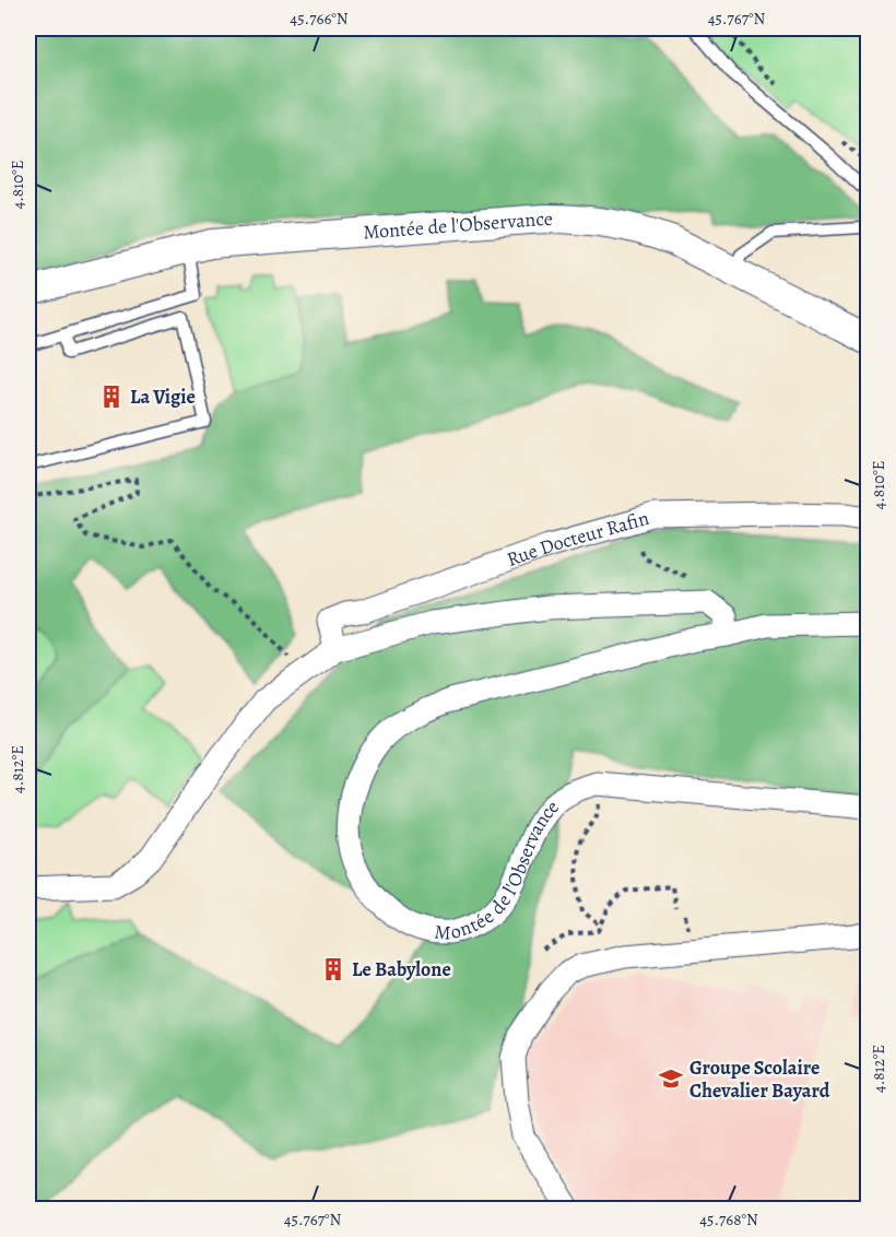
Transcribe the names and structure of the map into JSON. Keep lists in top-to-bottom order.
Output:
{
  "streets": {
    "street": ["Montée de l'Observance", "Rue Docteur Rafin"]
  },
  "places": {
    "building": ["La Vigie", "Le Babylone"],
    "school or university": ["Groupe Scolaire Chevalier Bayard"]
  },
  "coordinates": [
    "45.766°N",
    "45.767°N",
    "4.810°E",
    "4.812°E",
    "45.768°N"
  ]
}
